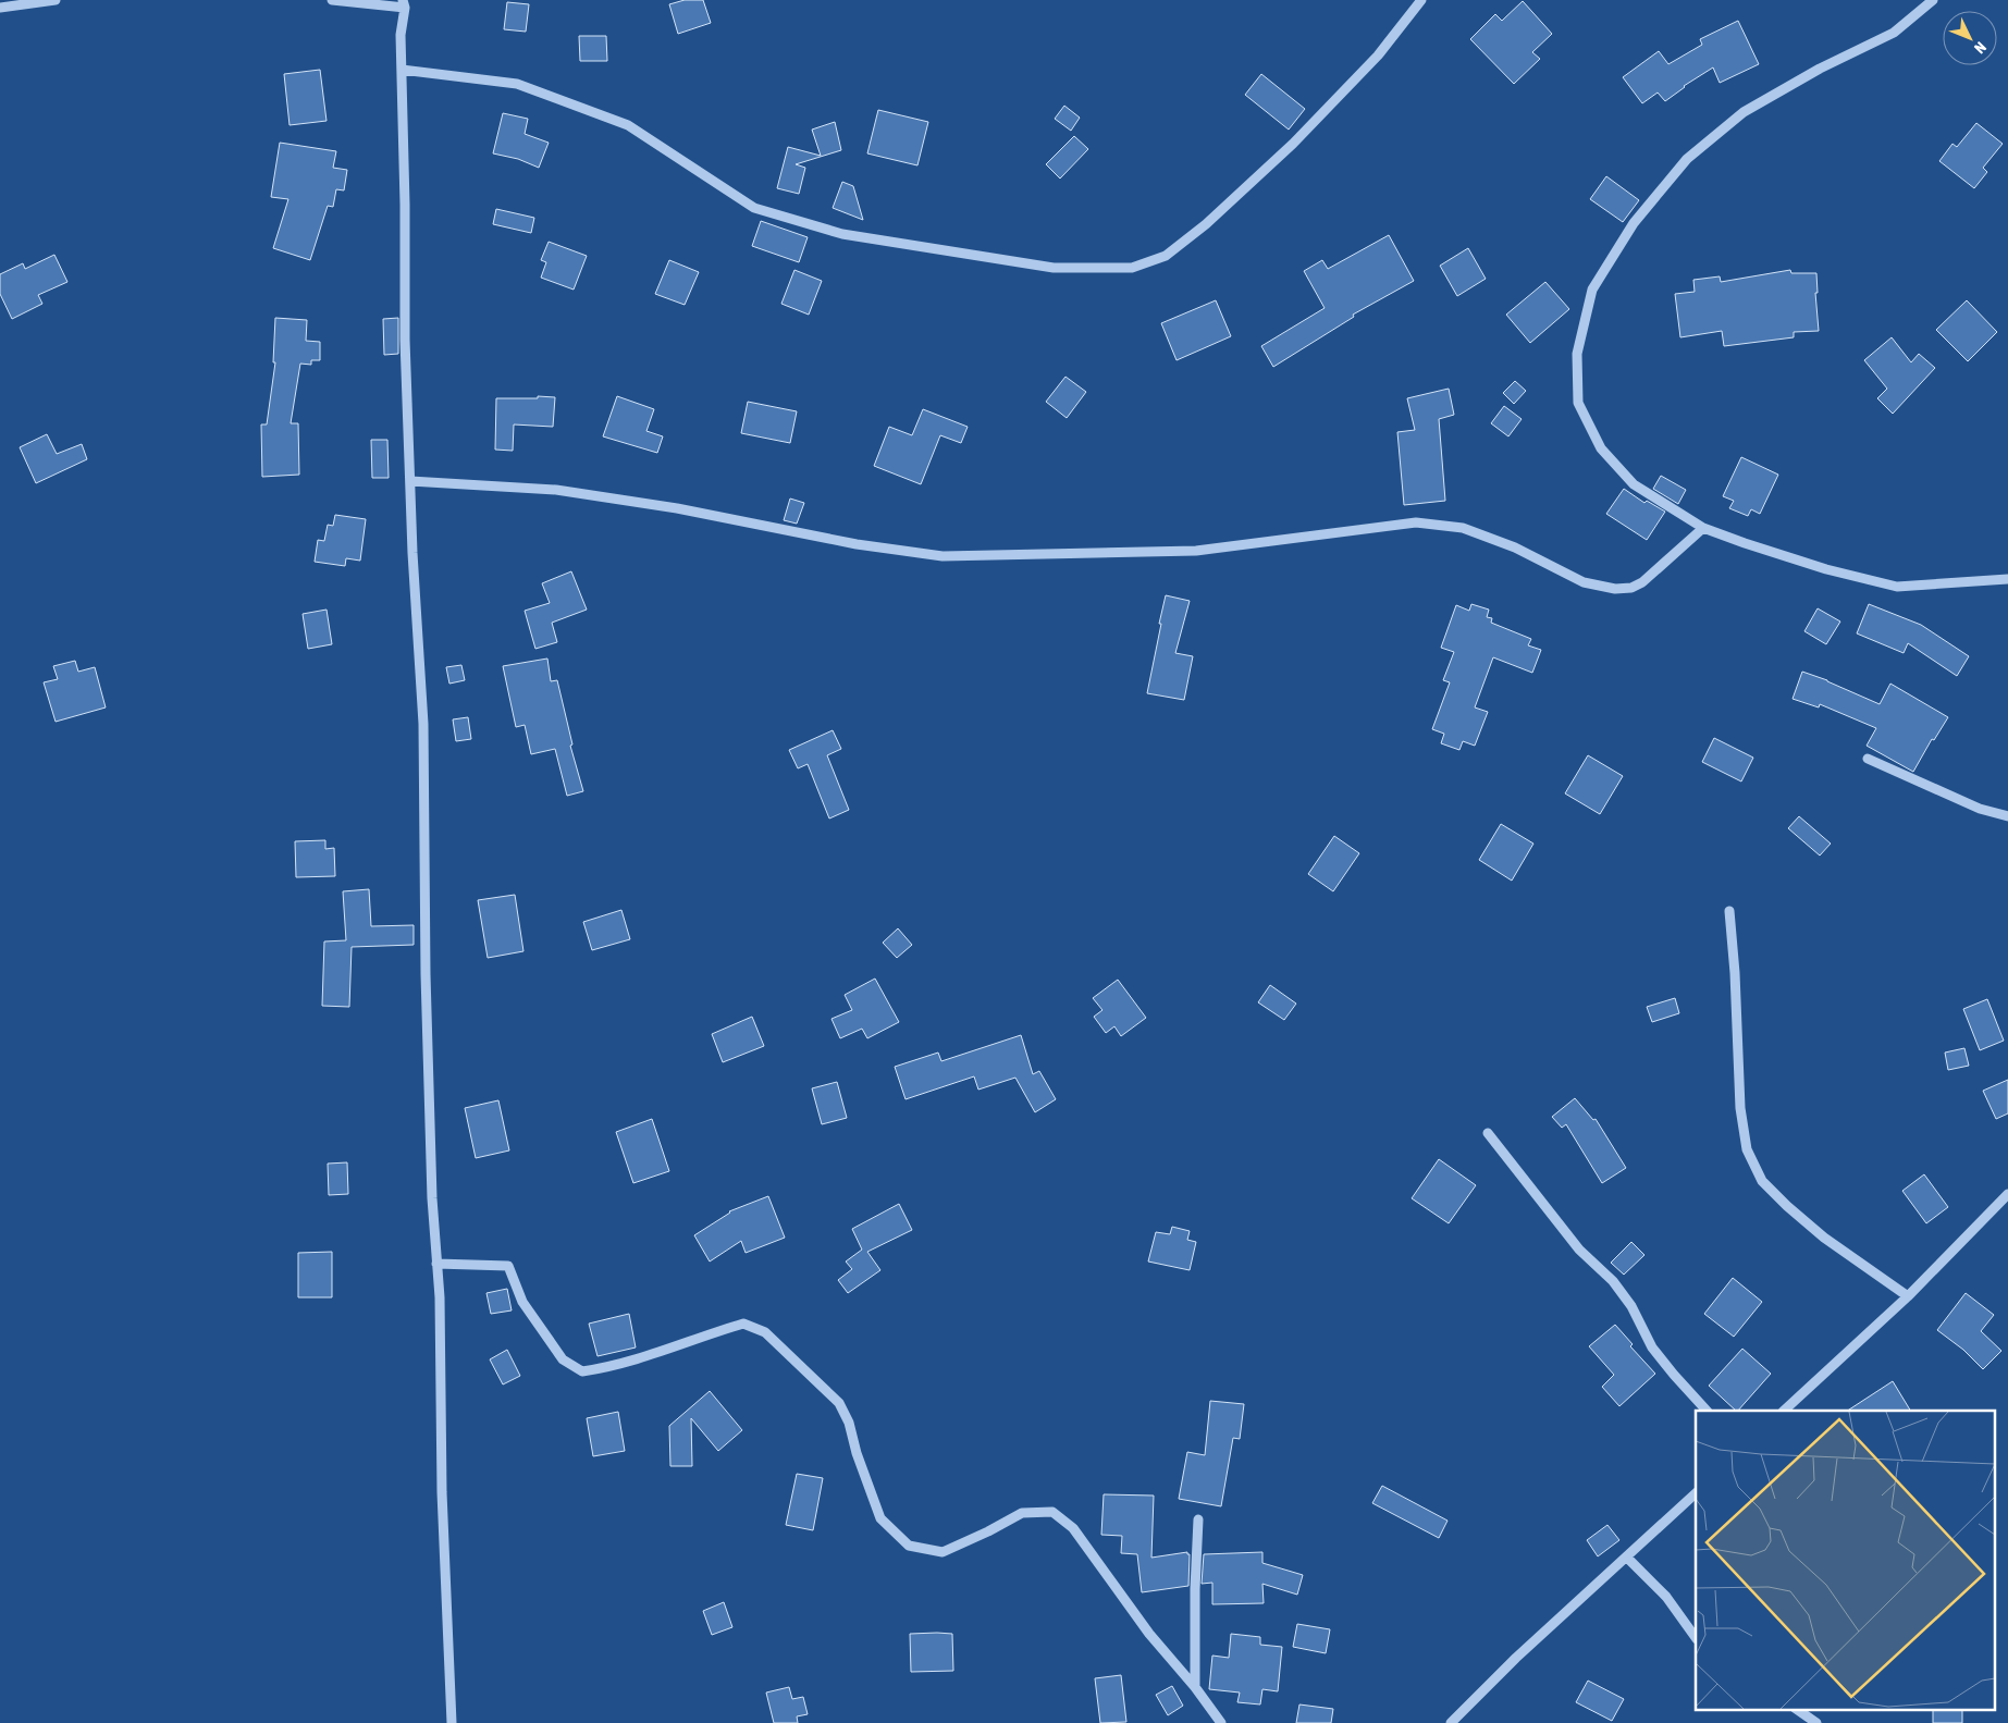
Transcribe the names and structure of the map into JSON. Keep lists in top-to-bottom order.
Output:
{
  "north": "bottom right"
}
